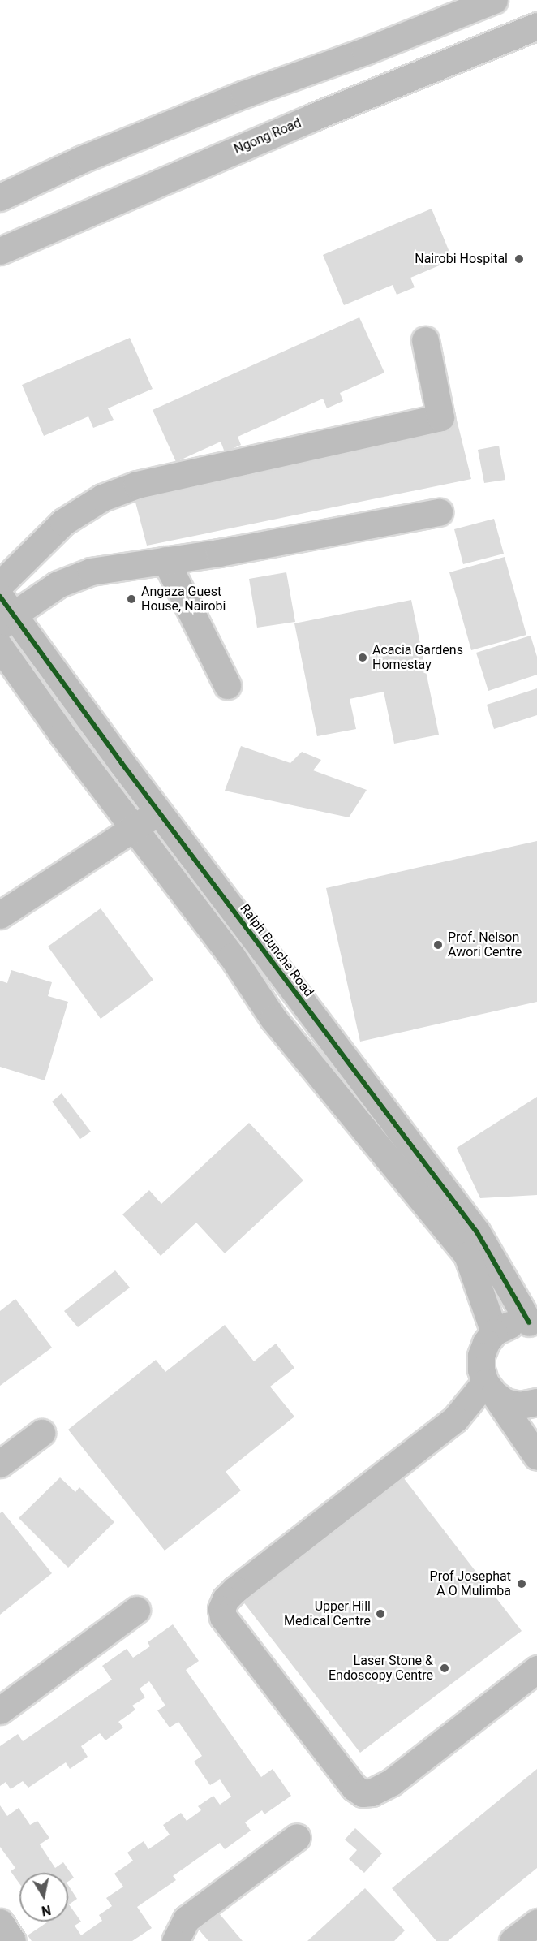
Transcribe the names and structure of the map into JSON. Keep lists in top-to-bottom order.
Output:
{
  "streets": {
    "street": ["Ngong Road", "Ralph Bunche Road"]
  },
  "places": [
    "Nairobi Hospital",
    "Angaza Guest House, Nairobi",
    "Acacia Gardens Homestay",
    "Prof. Nelson Awori Centre",
    "Prof Josephat A O Mulimba",
    "Upper Hill Medical Centre",
    "Laser Stone & Endoscopy Centre"
  ],
  "north": "bottom"
}
